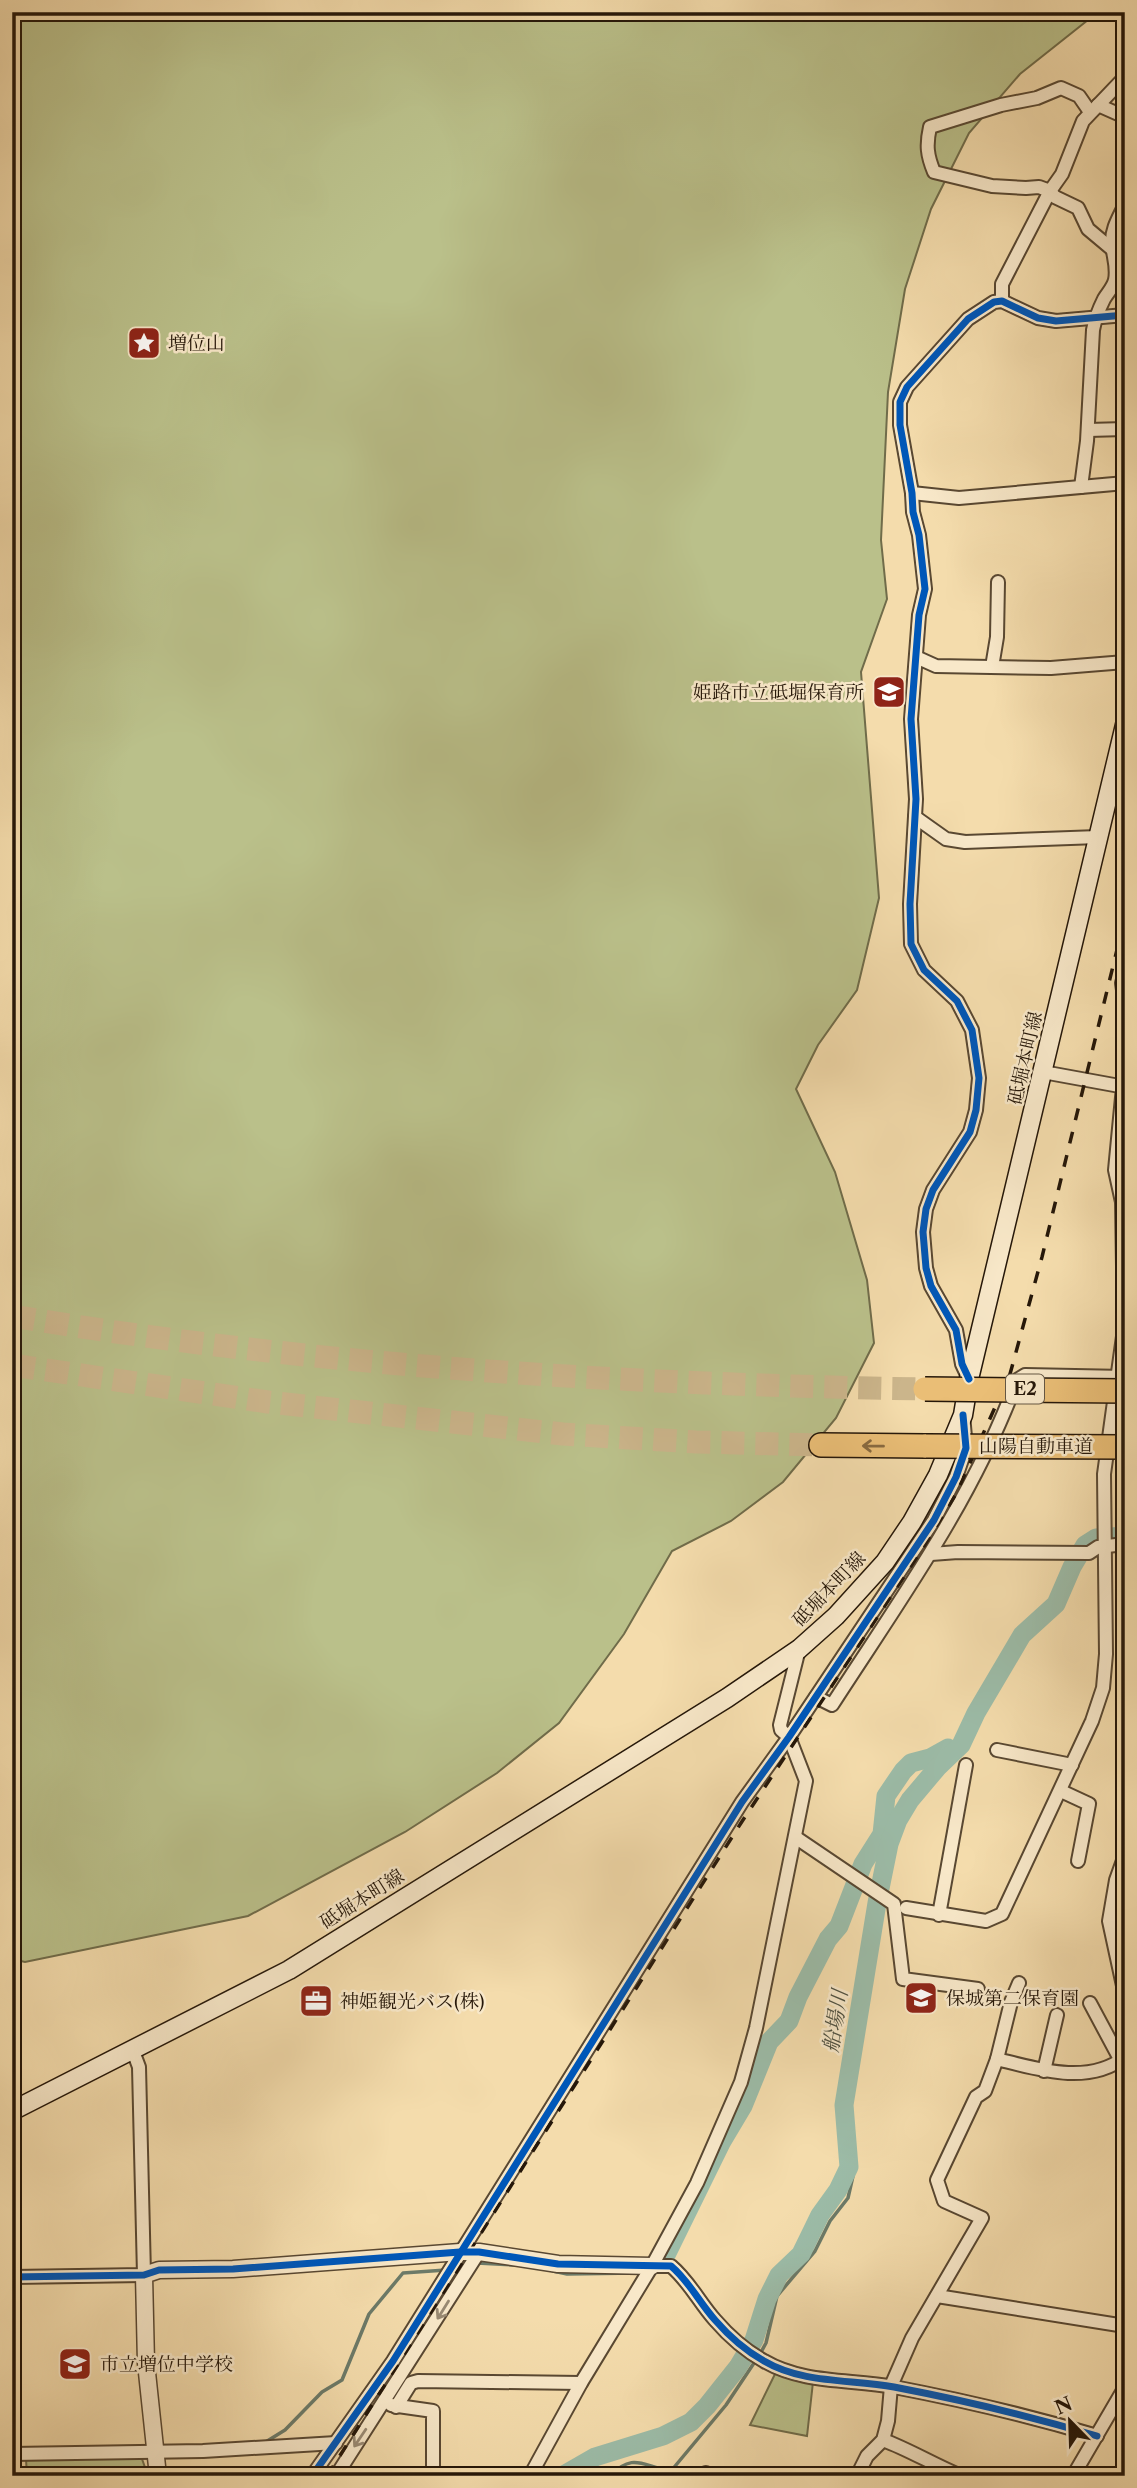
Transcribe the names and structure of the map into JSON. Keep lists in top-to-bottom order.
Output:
{
  "streets": {
    "highway": ["E2", "山陽自動車道"],
    "main road": ["砥堀本町線"]
  },
  "water": ["船場川"],
  "places": {
    "place": ["増位山"],
    "school or university": ["姫路市立砥堀保育所", "保城第二保育園", "市立増位中学校"],
    "office": ["神姫観光バス(株)"]
  },
  "north": "top left"
}
